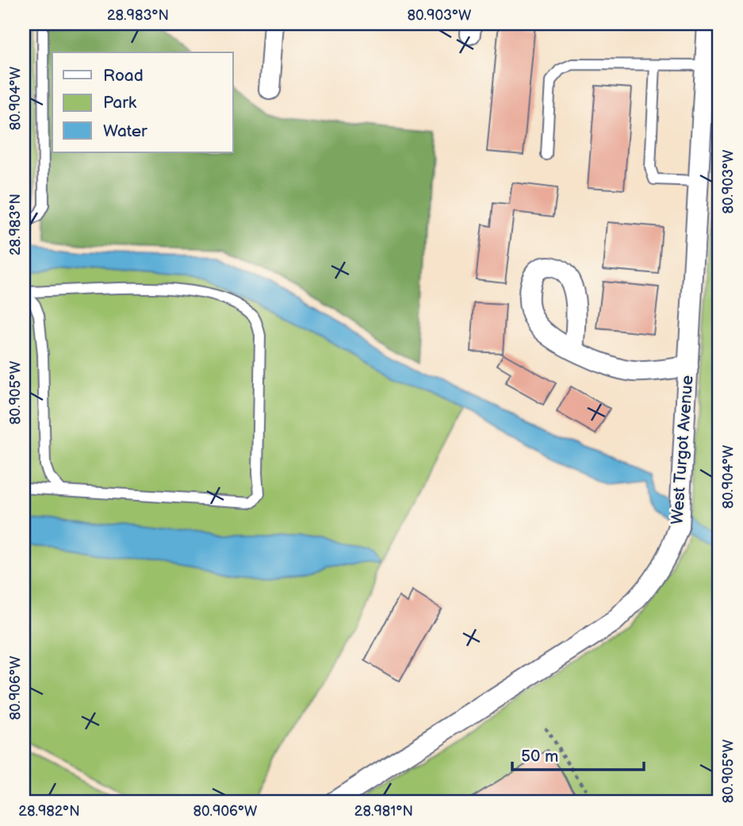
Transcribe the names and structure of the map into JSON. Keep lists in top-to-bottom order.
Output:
{
  "streets": {
    "street": ["West Turgot Avenue"]
  },
  "legend": ["Road", "Park", "Water"],
  "scale_bar": "50 m",
  "coordinates": [
    "28.983°N",
    "80.903°W",
    "80.904°W",
    "80.905°W",
    "80.906°W",
    "28.982°N",
    "28.981°N"
  ]
}
